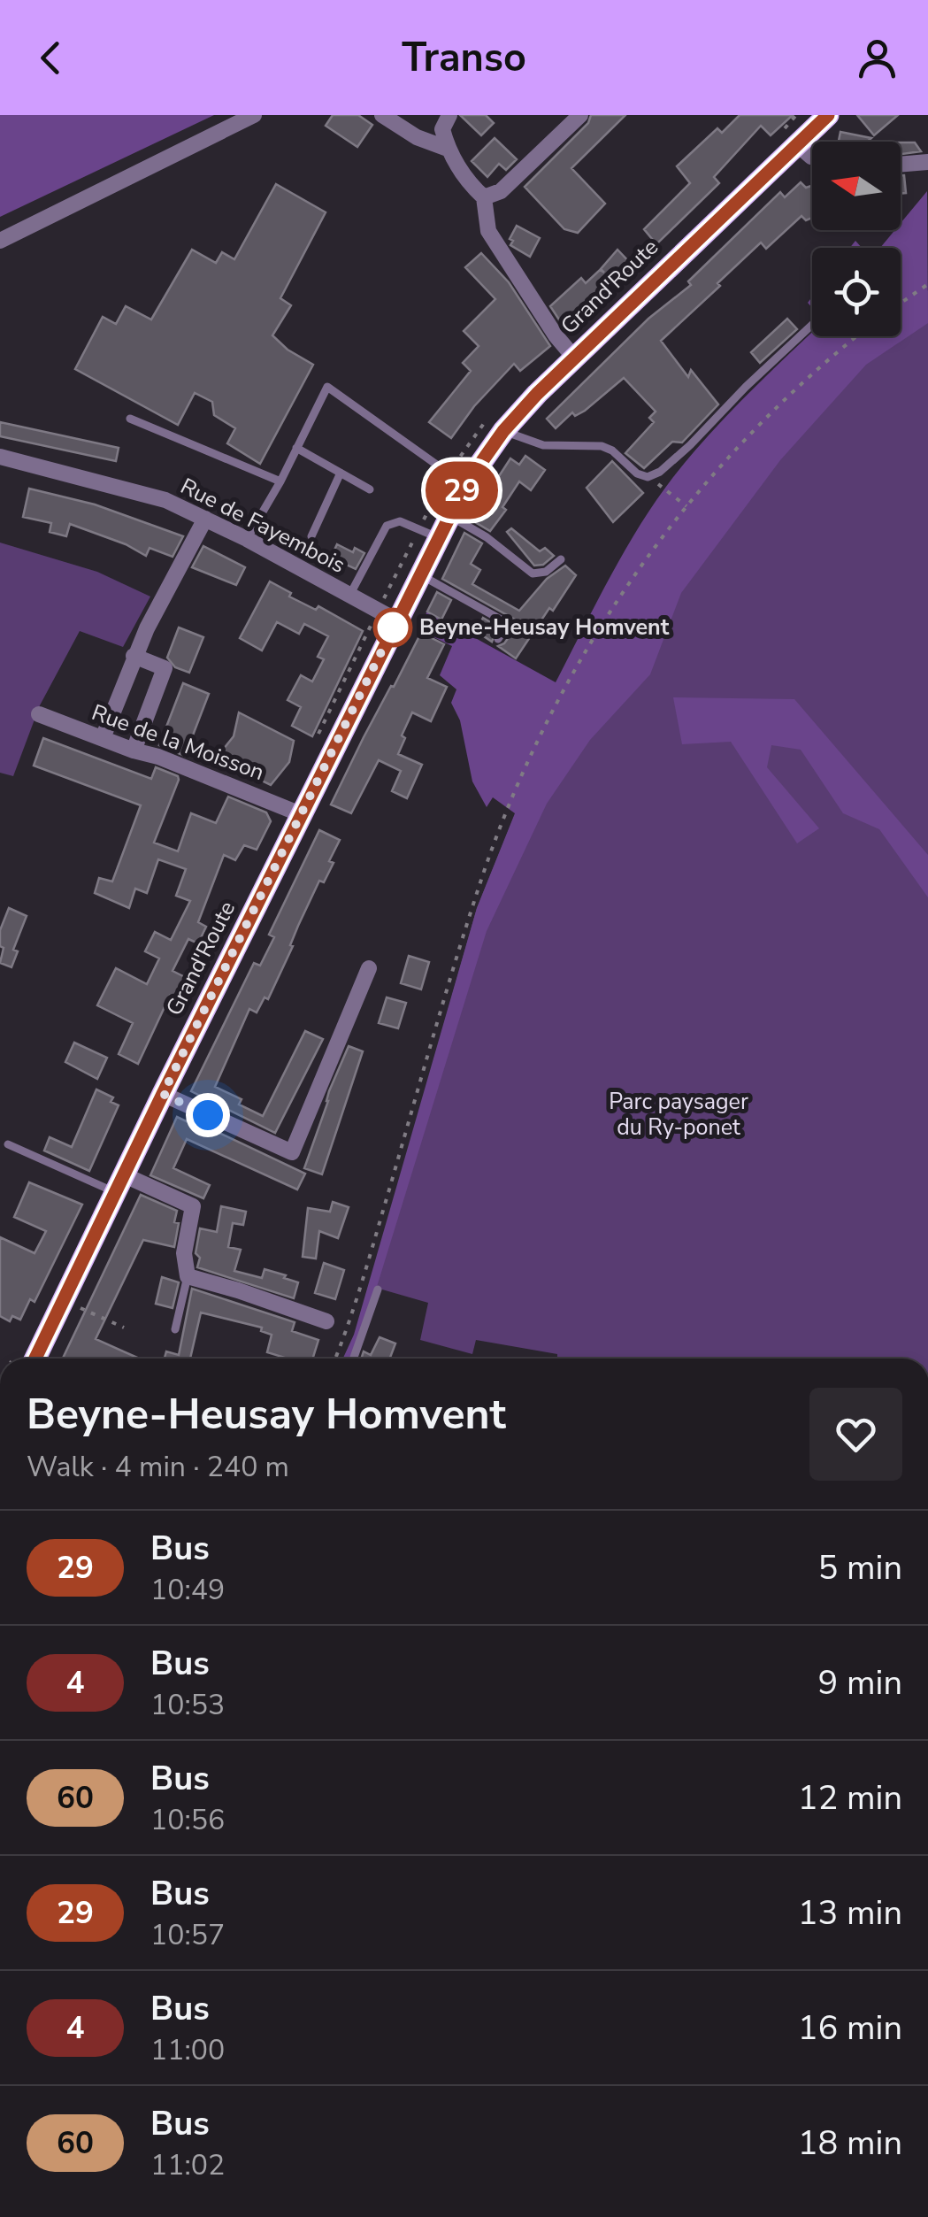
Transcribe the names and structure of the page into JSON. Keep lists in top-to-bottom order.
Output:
{
  "streets": {
    "main road": ["Grand'Route"],
    "street": ["Rue de Fayembois", "Rue de la Moisson"]
  },
  "crossings": [
    ["Grand'Route", "Rue de Fayembois"],
    ["Grand'Route", "Rue de la Moisson"]
  ],
  "parks": ["Parc paysager du Ry-ponet"],
  "places": ["Beyne-Heusay Homvent"],
  "lines": ["bus line 29"],
  "north": "left",
  "page": {
    "header": "Transo",
    "on_map": "29",
    "heading": ["Beyne-Heusay Homvent", "Walk · 4 min · 240 m"],
    "list": [
      {
        "mark": "29",
        "name": "Bus",
        "note": "10:49",
        "value": "5 min"
      },
      {
        "mark": "4",
        "name": "Bus",
        "note": "10:53",
        "value": "9 min"
      },
      {
        "mark": "60",
        "name": "Bus",
        "note": "10:56",
        "value": "12 min"
      },
      {
        "mark": "29",
        "name": "Bus",
        "note": "10:57",
        "value": "13 min"
      },
      {
        "mark": "4",
        "name": "Bus",
        "note": "11:00",
        "value": "16 min"
      },
      {
        "mark": "60",
        "name": "Bus",
        "note": "11:02",
        "value": "18 min"
      }
    ]
  }
}
